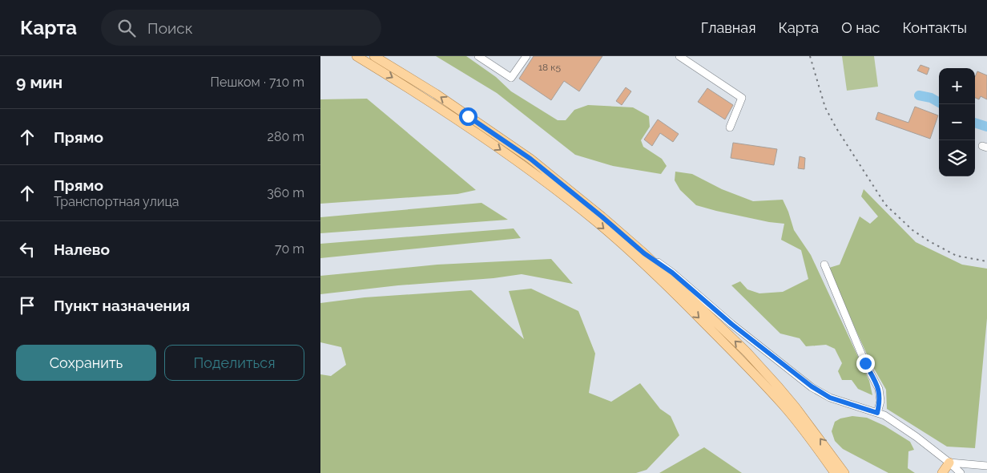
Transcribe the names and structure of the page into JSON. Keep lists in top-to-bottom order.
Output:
{
  "house_numbers": ["18 к5"],
  "page": {
    "header": "Карта",
    "search": "Поиск",
    "nav": [
      "Главная",
      "Карта",
      "О нас",
      "Контакты"
    ],
    "heading": ["9 мин", "Пешком · 710 m"],
    "map_buttons": ["+", "−"],
    "list": [
      ["Прямо", "280 m"],
      ["Прямо", "Транспортная улица", "360 m"],
      ["Налево", "70 m"],
      "Пункт назначения"
    ],
    "buttons": ["Сохранить", "Поделиться"]
  }
}
